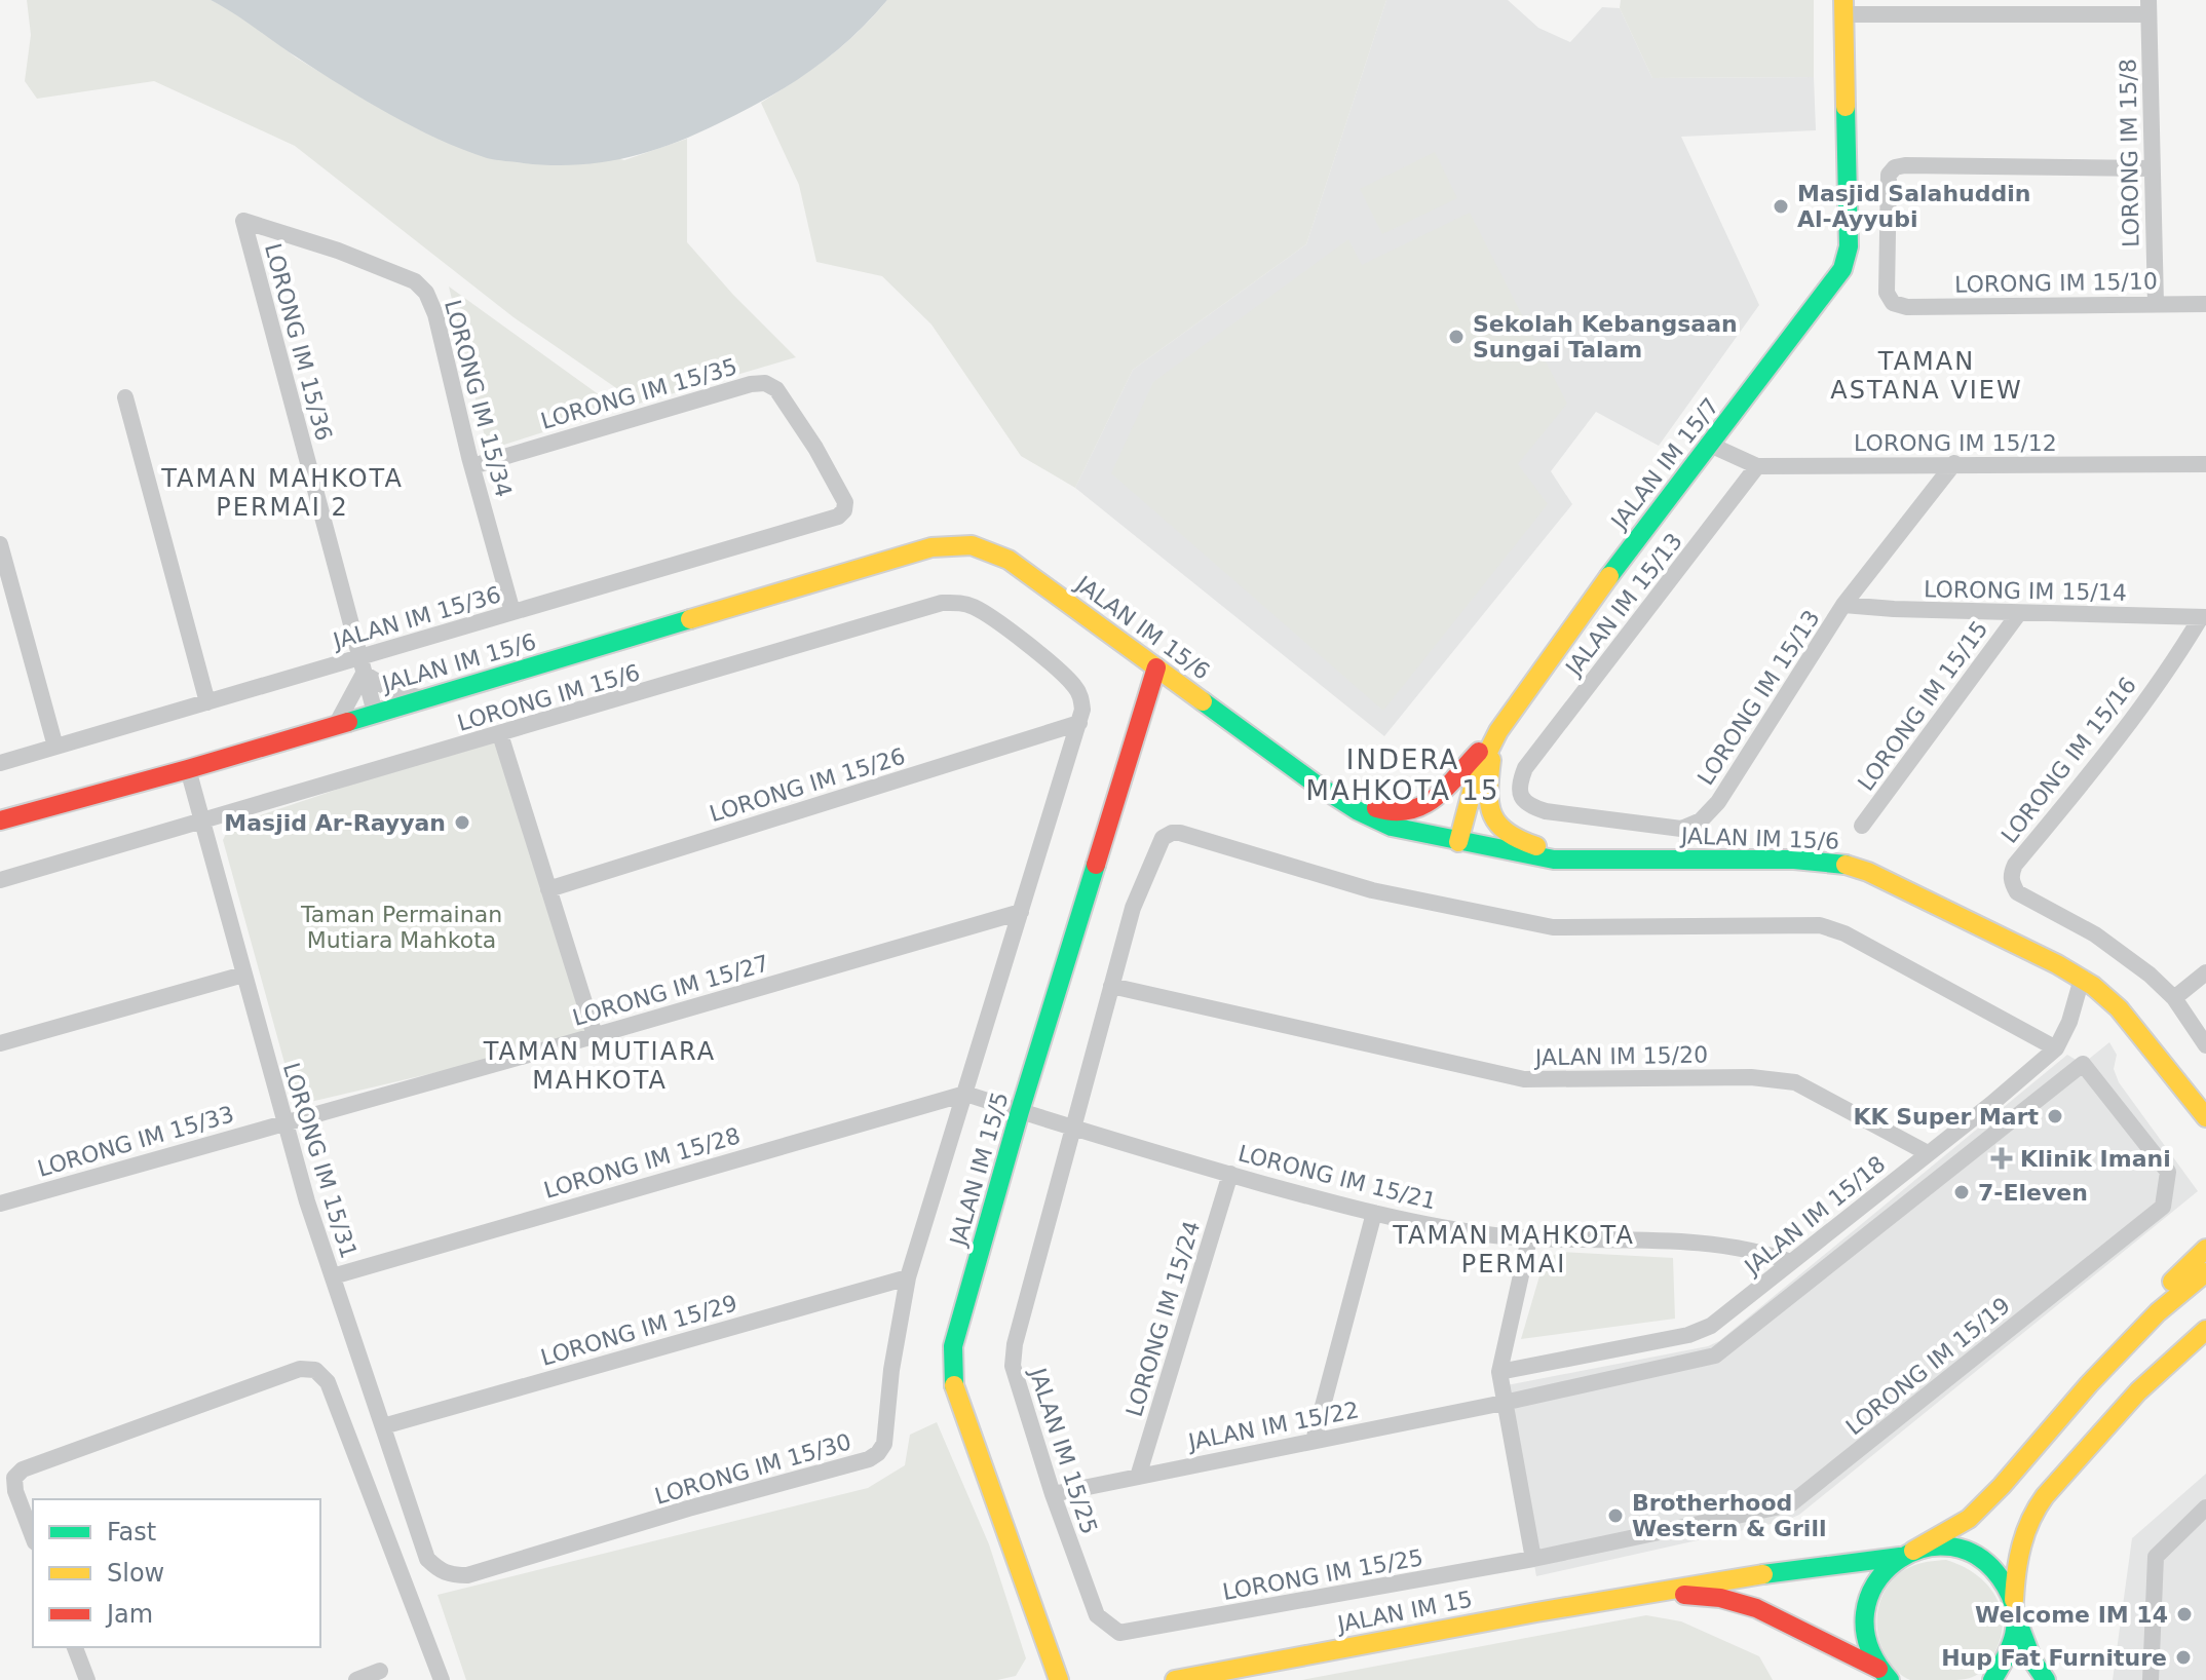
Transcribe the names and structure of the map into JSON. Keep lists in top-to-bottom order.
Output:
{
  "streets": {
    "street": [
      "LORONG IM 15/8",
      "LORONG IM 15/10",
      "LORONG IM 15/36",
      "LORONG IM 15/35",
      "LORONG IM 15/34",
      "LORONG IM 15/12",
      "JALAN IM 15/7",
      "LORONG IM 15/14",
      "JALAN IM 15/13",
      "JALAN IM 15/36",
      "JALAN IM 15/6",
      "LORONG IM 15/6",
      "LORONG IM 15/13",
      "LORONG IM 15/15",
      "LORONG IM 15/16",
      "LORONG IM 15/26",
      "LORONG IM 15/27",
      "JALAN IM 15/20",
      "LORONG IM 15/33",
      "LORONG IM 15/31",
      "LORONG IM 15/28",
      "JALAN IM 15/5",
      "LORONG IM 15/21",
      "JALAN IM 15/18",
      "LORONG IM 15/24",
      "LORONG IM 15/29",
      "LORONG IM 15/19",
      "JALAN IM 15/22",
      "JALAN IM 15/25",
      "LORONG IM 15/30",
      "LORONG IM 15/25",
      "JALAN IM 15"
    ]
  },
  "crossings": [
    ["LORONG IM 15/8", "LORONG IM 15/10"],
    ["LORONG IM 15/36", "LORONG IM 15/34"],
    ["LORONG IM 15/36", "JALAN IM 15/36"],
    ["LORONG IM 15/36", "JALAN IM 15/6"],
    ["LORONG IM 15/35", "LORONG IM 15/34"],
    ["LORONG IM 15/35", "JALAN IM 15/36"],
    ["LORONG IM 15/34", "JALAN IM 15/36"],
    ["LORONG IM 15/12", "JALAN IM 15/7"],
    ["LORONG IM 15/12", "JALAN IM 15/13"],
    ["LORONG IM 15/12", "LORONG IM 15/13"],
    ["JALAN IM 15/7", "JALAN IM 15/6"],
    ["LORONG IM 15/14", "LORONG IM 15/13"],
    ["LORONG IM 15/14", "LORONG IM 15/15"],
    ["LORONG IM 15/14", "LORONG IM 15/16"],
    ["JALAN IM 15/13", "LORONG IM 15/13"],
    ["JALAN IM 15/6", "LORONG IM 15/31"],
    ["JALAN IM 15/6", "JALAN IM 15/5"],
    ["JALAN IM 15/6", "JALAN IM 15/18"],
    ["LORONG IM 15/6", "LORONG IM 15/31"],
    ["LORONG IM 15/6", "LORONG IM 15/30"],
    ["LORONG IM 15/26", "LORONG IM 15/30"],
    ["LORONG IM 15/27", "LORONG IM 15/33"],
    ["LORONG IM 15/27", "LORONG IM 15/31"],
    ["LORONG IM 15/27", "LORONG IM 15/30"],
    ["JALAN IM 15/20", "JALAN IM 15/18"],
    ["JALAN IM 15/20", "JALAN IM 15/25"],
    ["LORONG IM 15/33", "LORONG IM 15/31"],
    ["LORONG IM 15/31", "LORONG IM 15/28"],
    ["LORONG IM 15/31", "LORONG IM 15/29"],
    ["LORONG IM 15/31", "LORONG IM 15/30"],
    ["LORONG IM 15/28", "LORONG IM 15/21"],
    ["LORONG IM 15/28", "LORONG IM 15/30"],
    ["JALAN IM 15/5", "LORONG IM 15/21"],
    ["LORONG IM 15/21", "JALAN IM 15/18"],
    ["LORONG IM 15/21", "LORONG IM 15/24"],
    ["LORONG IM 15/21", "JALAN IM 15/25"],
    ["LORONG IM 15/21", "LORONG IM 15/30"],
    ["JALAN IM 15/18", "JALAN IM 15/25"],
    ["LORONG IM 15/24", "JALAN IM 15/22"],
    ["LORONG IM 15/29", "LORONG IM 15/30"],
    ["LORONG IM 15/19", "JALAN IM 15/22"],
    ["LORONG IM 15/19", "LORONG IM 15/25"],
    ["JALAN IM 15/22", "JALAN IM 15/25"],
    ["JALAN IM 15/25", "LORONG IM 15/25"]
  ],
  "districts": [
    "TAMAN ASTANA VIEW",
    "TAMAN MAHKOTA PERMAI 2",
    "INDERA MAHKOTA 15",
    "TAMAN MUTIARA MAHKOTA",
    "TAMAN MAHKOTA PERMAI"
  ],
  "parks": ["Taman Permainan Mutiara Mahkota"],
  "places": {
    "other": [
      "Masjid Salahuddin Al-Ayyubi",
      "Sekolah Kebangsaan Sungai Talam",
      "Masjid Ar-Rayyan",
      "KK Super Mart",
      "7-Eleven",
      "Brotherhood Western & Grill",
      "Welcome IM 14",
      "Hup Fat Furniture"
    ],
    "health": ["Klinik Imani"]
  },
  "legend": ["Fast", "Slow", "Jam"]
}
